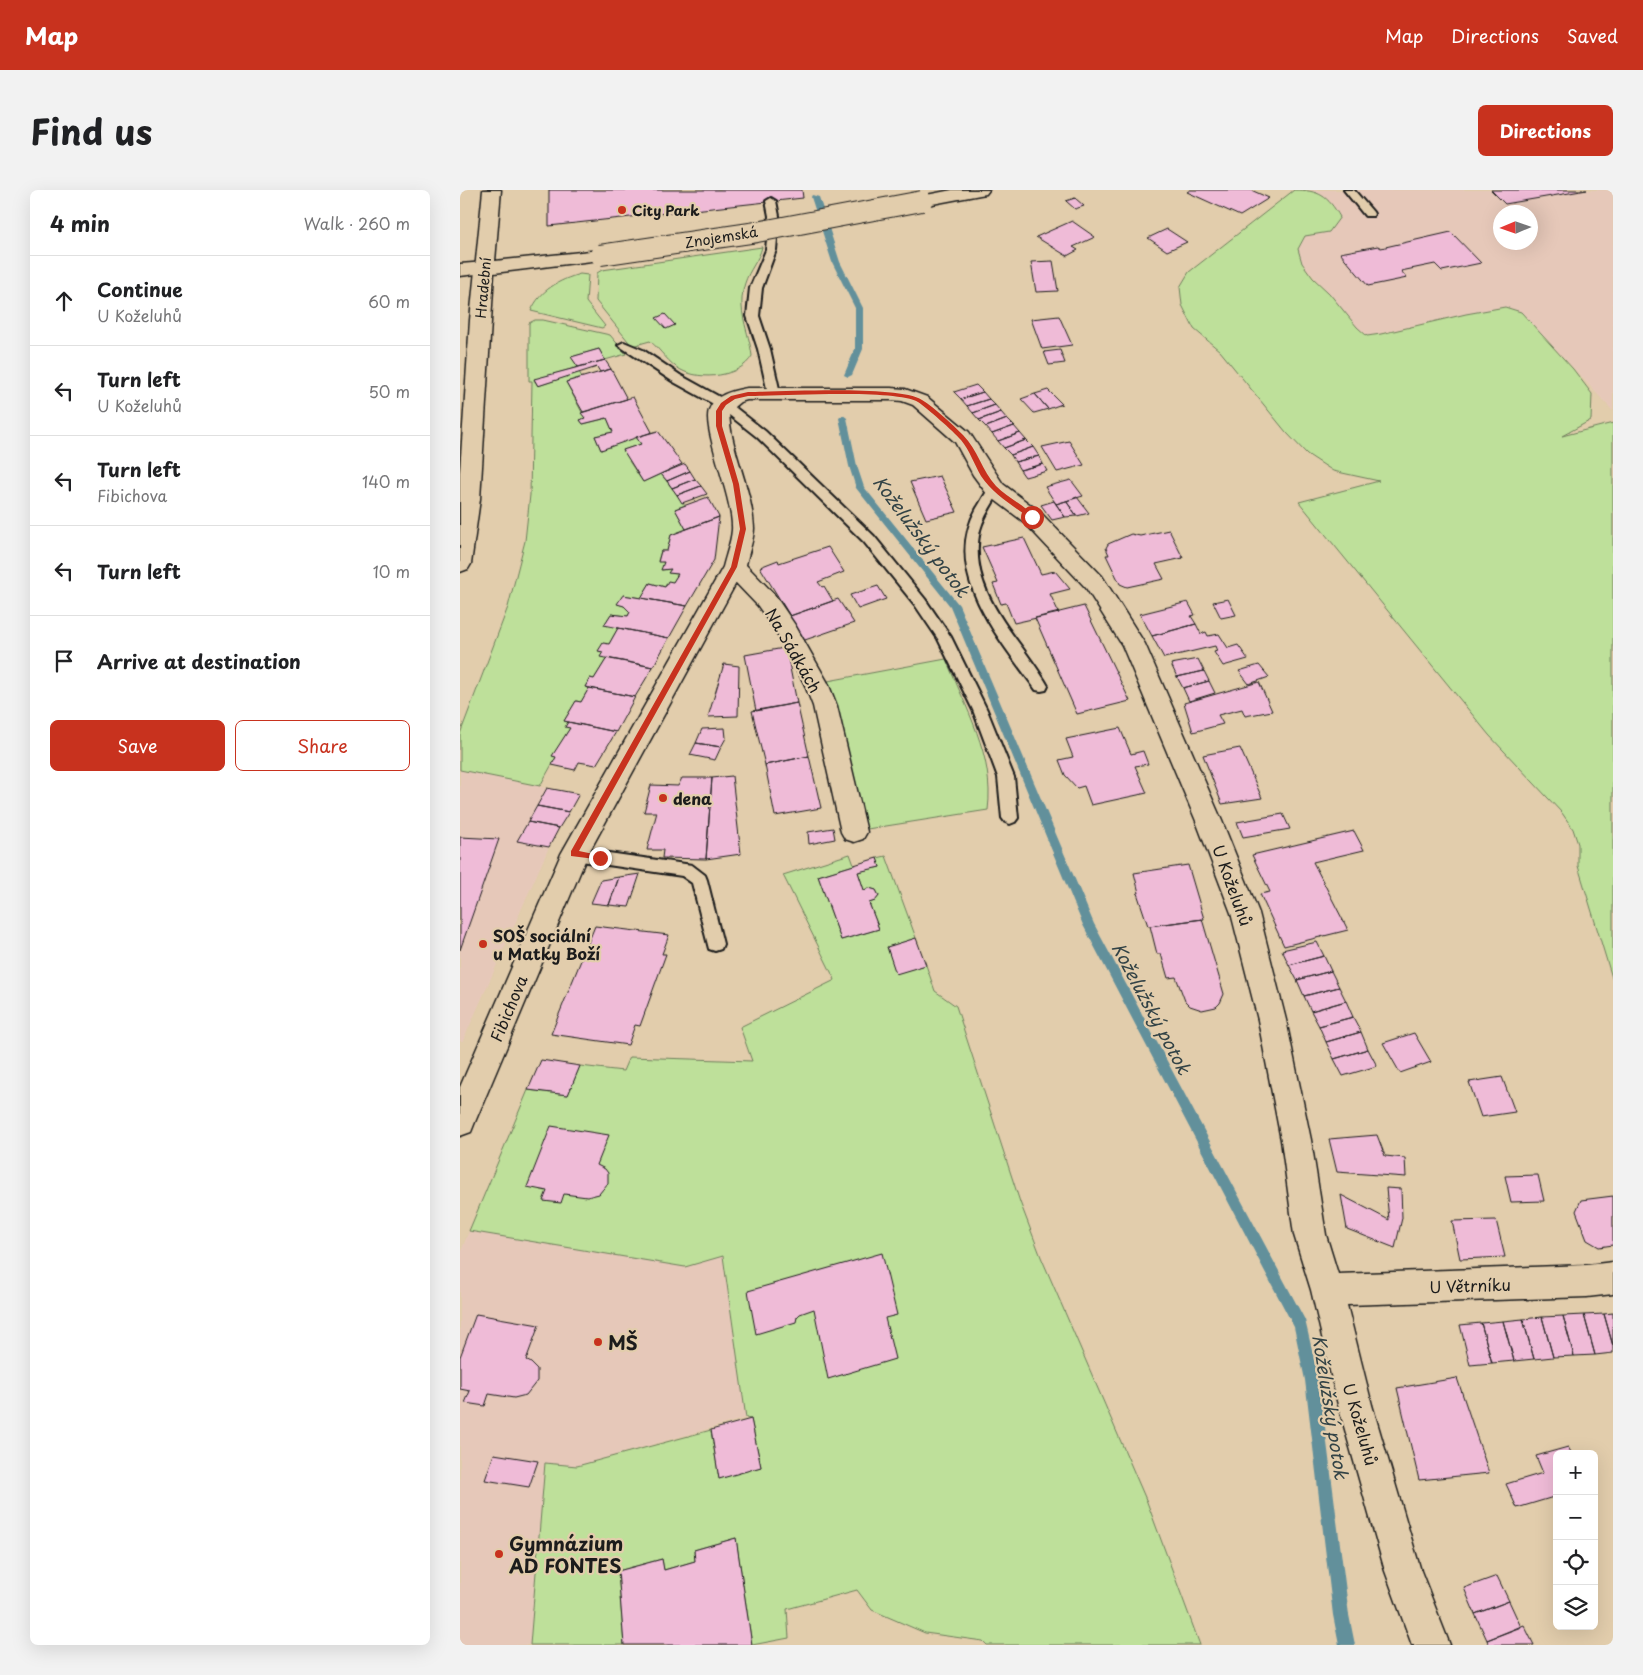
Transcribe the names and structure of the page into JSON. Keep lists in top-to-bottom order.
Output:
{
  "streets": {
    "street": [
      "Znojemská",
      "Hradební",
      "Na Sádkách",
      "U Koželuhů",
      "Fibichova",
      "U Větrníku"
    ]
  },
  "crossings": [
    ["Znojemská", "Hradební"],
    ["Na Sádkách", "Fibichova"],
    ["U Koželuhů", "Fibichova"],
    ["U Koželuhů", "U Větrníku"]
  ],
  "water": ["Koželužský potok"],
  "places": [
    "City Park",
    "dena",
    "SOŠ sociální u Matky Boží",
    "MŠ",
    "Gymnázium AD FONTES"
  ],
  "north": "left",
  "page": {
    "header": "Map",
    "nav": ["Map", "Directions", "Saved"],
    "title": "Find us",
    "buttons": [
      "Directions",
      ["Save", "Share"]
    ],
    "heading": ["4 min", "Walk · 260 m"],
    "list": [
      ["Continue", "U Koželuhů", "60 m"],
      ["Turn left", "U Koželuhů", "50 m"],
      ["Turn left", "Fibichova", "140 m"],
      ["Turn left", "10 m"],
      "Arrive at destination"
    ],
    "map_buttons": ["+", "−"]
  }
}
